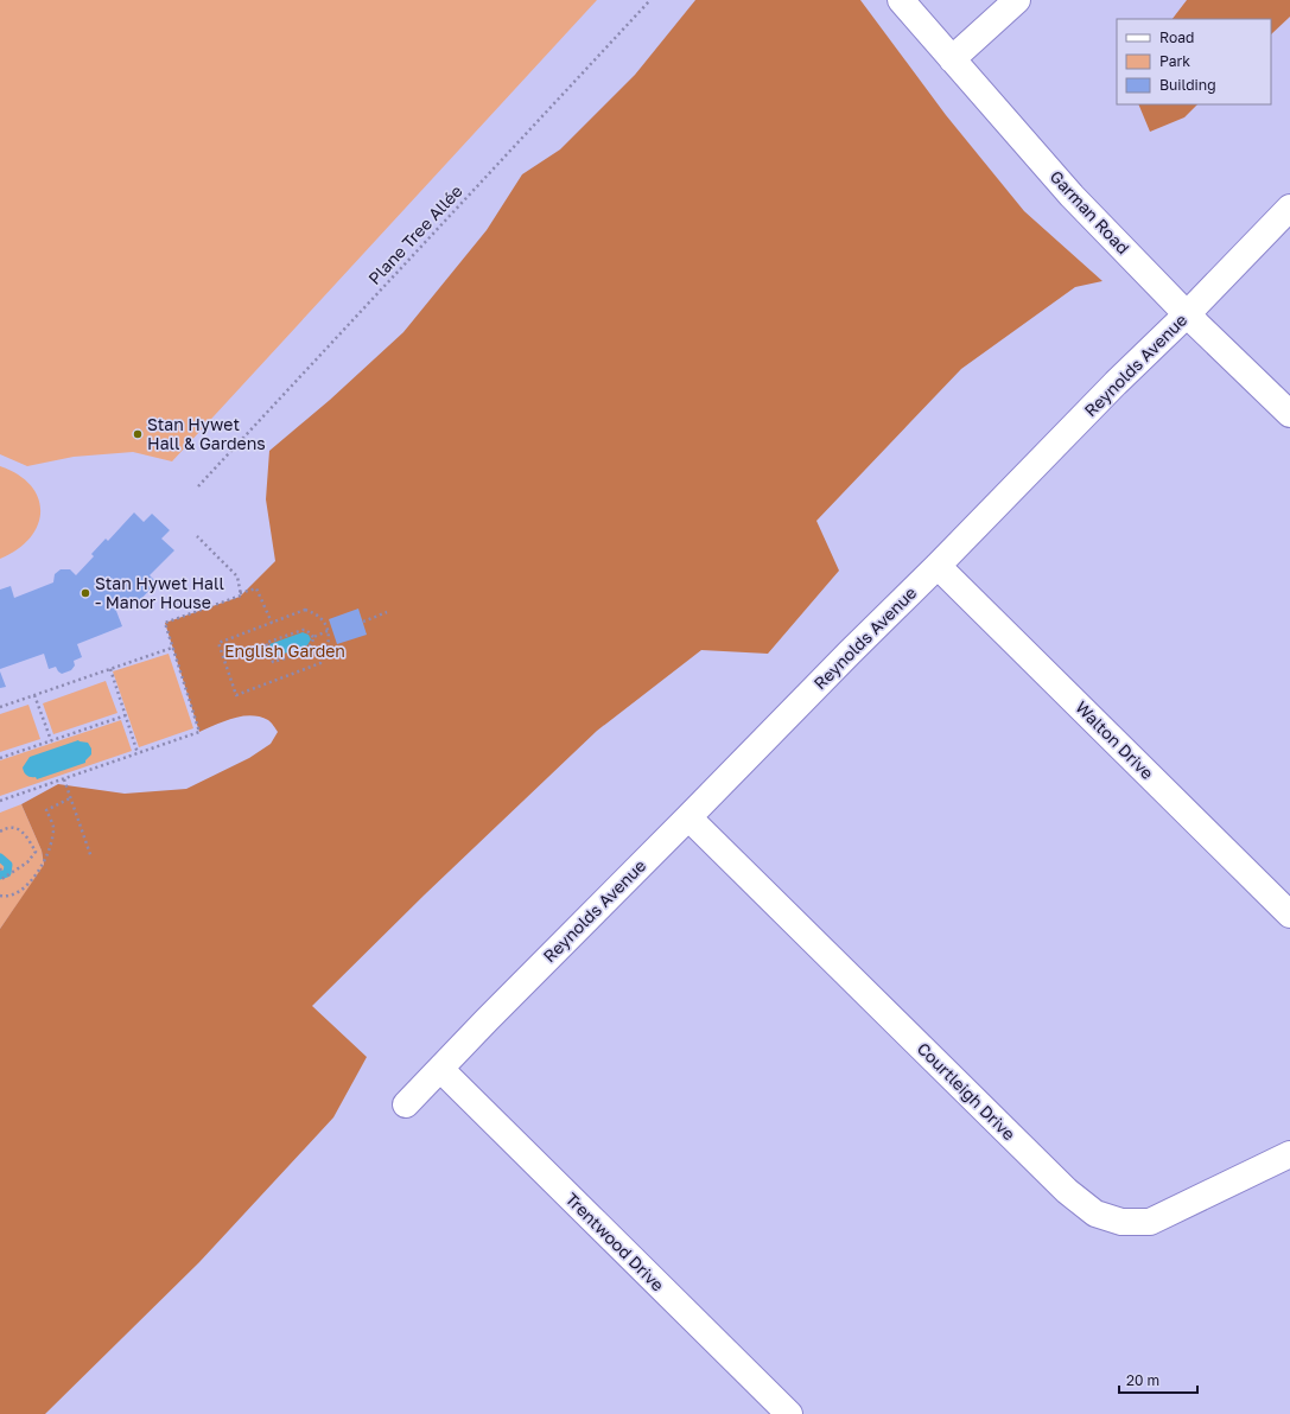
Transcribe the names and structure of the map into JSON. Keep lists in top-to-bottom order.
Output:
{
  "streets": {
    "street": [
      "Garman Road",
      "Reynolds Avenue",
      "Walton Drive",
      "Courtleigh Drive",
      "Trentwood Drive"
    ],
    "path": ["Plane Tree Allée"]
  },
  "crossings": [
    ["Garman Road", "Reynolds Avenue"],
    ["Reynolds Avenue", "Walton Drive"],
    ["Reynolds Avenue", "Courtleigh Drive"],
    ["Reynolds Avenue", "Trentwood Drive"]
  ],
  "parks": ["English Garden"],
  "places": ["Stan Hywet Hall & Gardens", "Stan Hywet Hall - Manor House"],
  "legend": ["Road", "Park", "Building"],
  "scale_bar": "20 m"
}
